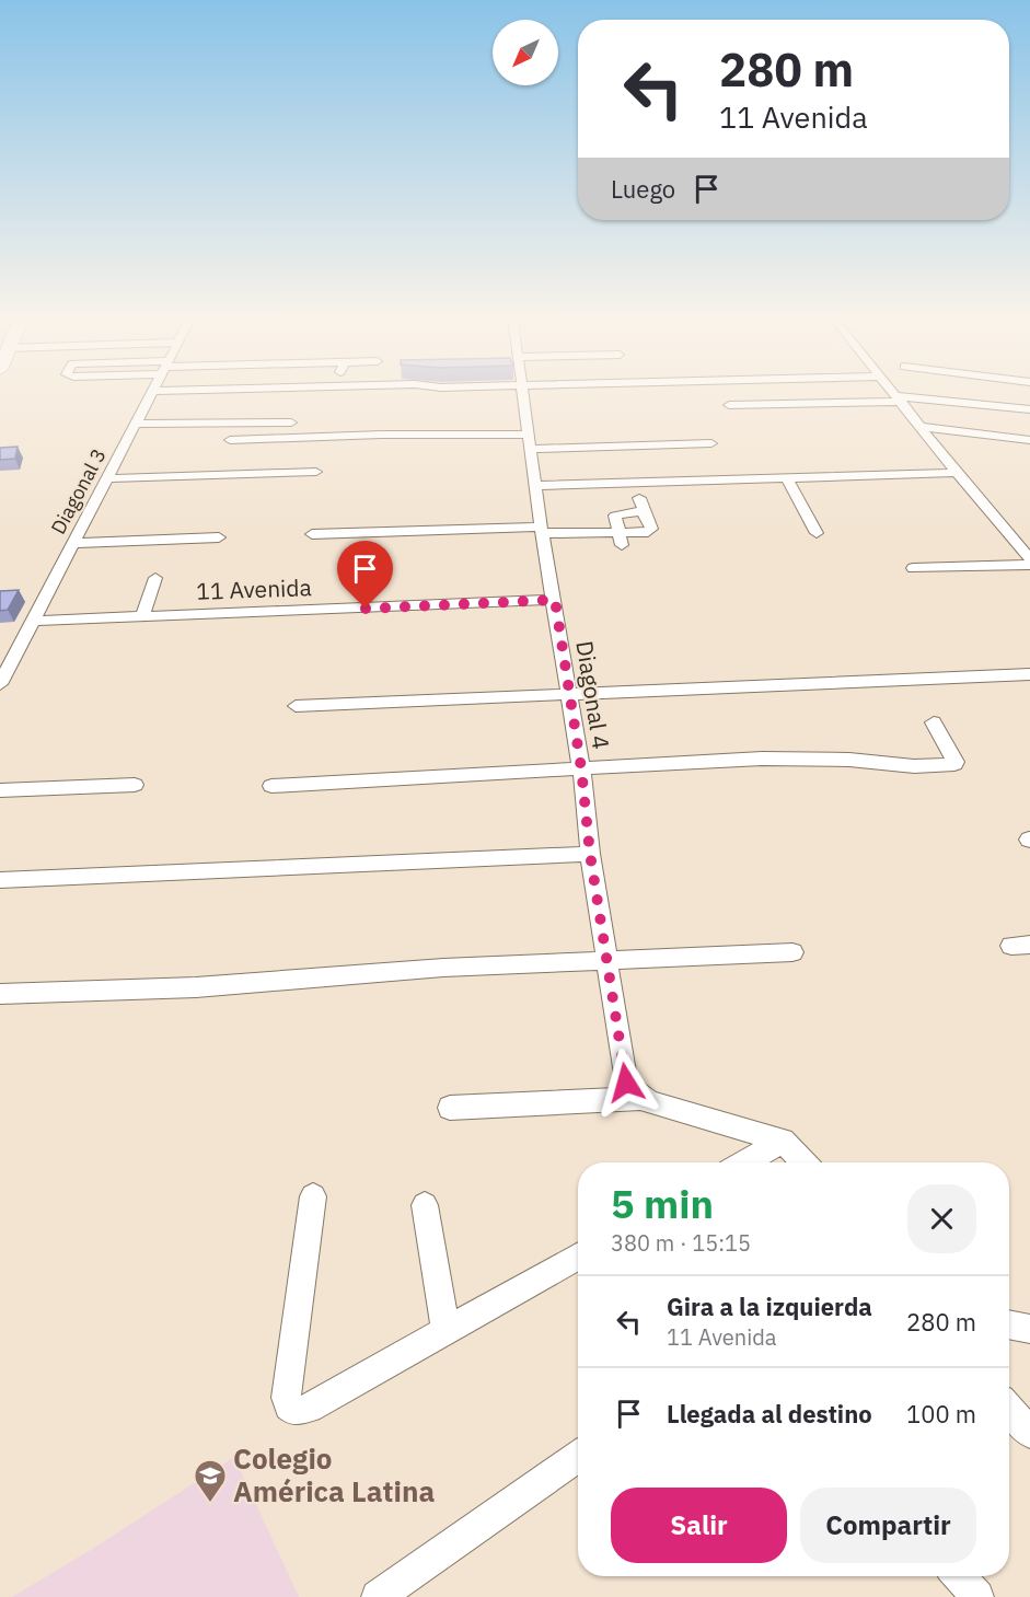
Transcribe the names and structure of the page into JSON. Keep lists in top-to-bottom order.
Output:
{
  "streets": {
    "street": ["Diagonal 3", "11 Avenida", "Diagonal 4"]
  },
  "crossings": [
    ["Diagonal 3", "11 Avenida"],
    ["11 Avenida", "Diagonal 4"]
  ],
  "places": {
    "school or university": ["Colegio América Latina"]
  },
  "north": "bottom left",
  "page": {
    "turn": ["280 m", "11 Avenida"],
    "then": "Luego",
    "heading": ["5 min", "380 m · 15:15"],
    "list": [
      {
        "name": "Gira a la izquierda",
        "note": "11 Avenida",
        "value": "280 m"
      },
      {
        "name": "Llegada al destino",
        "value": "100 m"
      }
    ],
    "buttons": ["Salir", "Compartir"]
  }
}
